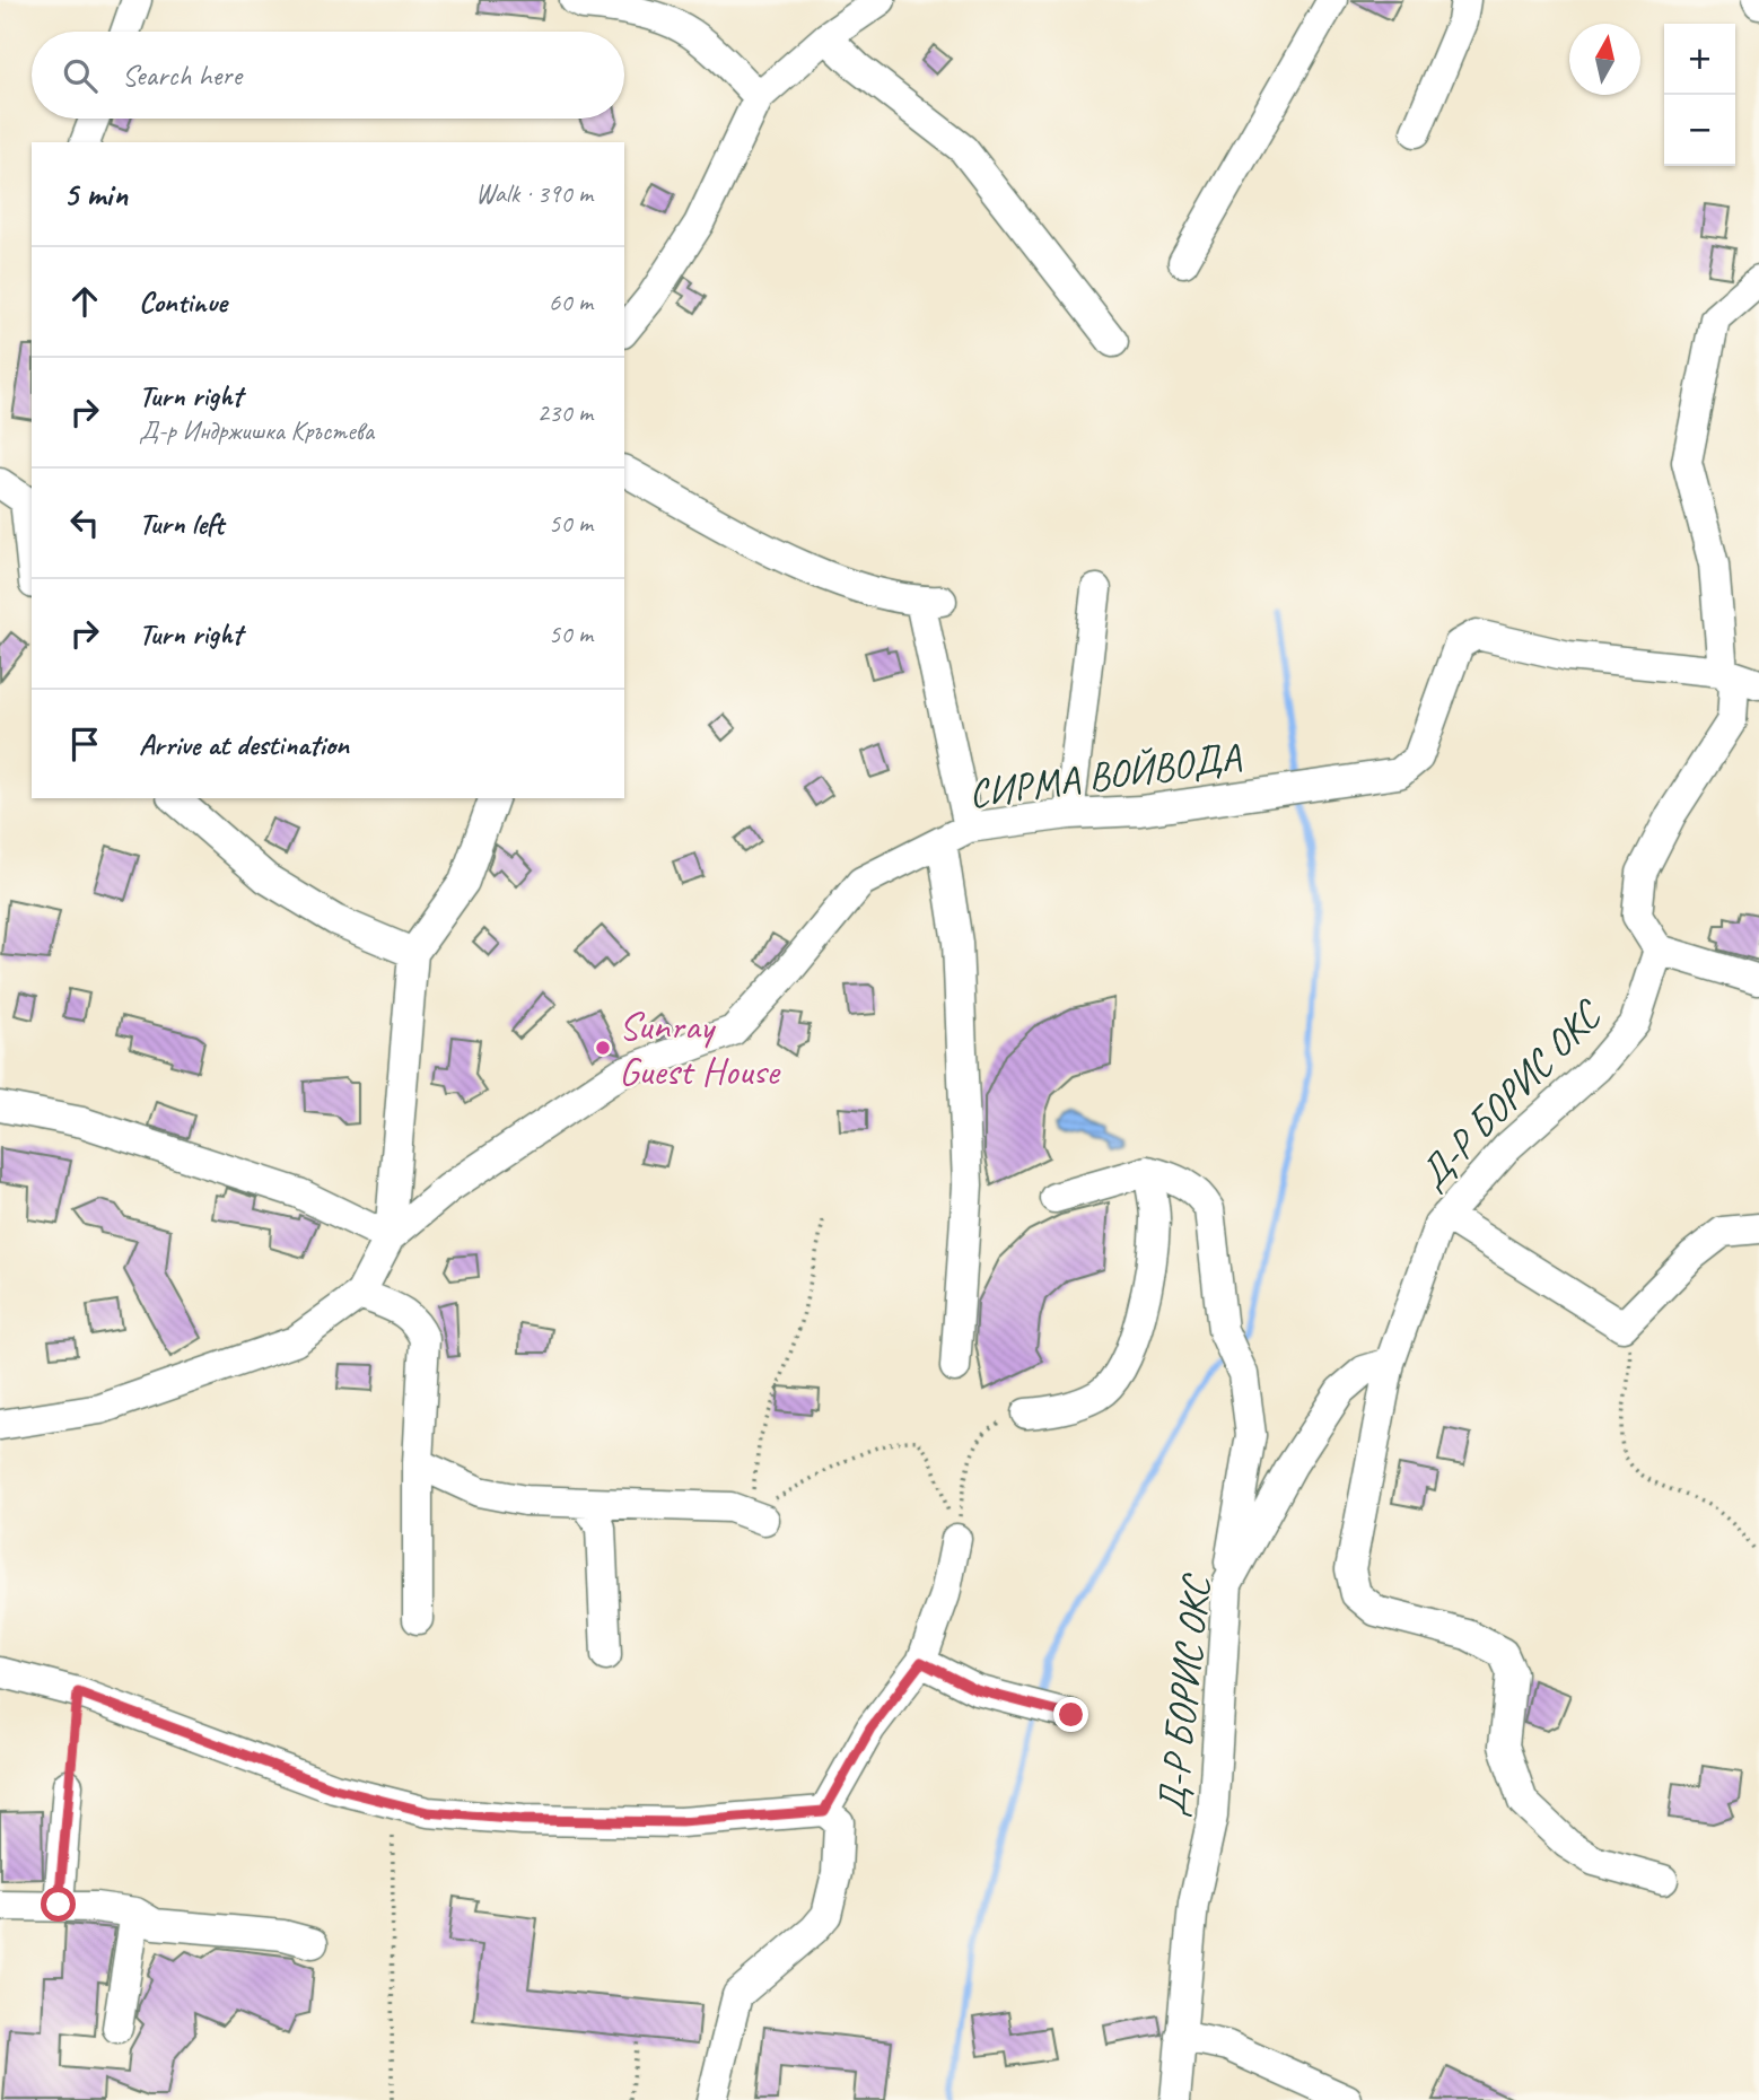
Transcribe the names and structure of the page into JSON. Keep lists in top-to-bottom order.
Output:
{
  "streets": {
    "street": ["СИРМА ВОЙВОДА", "Д-Р БОРИС ОКС"]
  },
  "places": ["Sunray Guest House"],
  "north": "top",
  "page": {
    "map_buttons": ["+", "−"],
    "search": "Search here",
    "heading": ["5 min", "Walk · 390 m"],
    "list": [
      ["Continue", "60 m"],
      ["Turn right", "Д-р Индржишка Кръстева", "230 m"],
      ["Turn left", "50 m"],
      ["Turn right", "50 m"],
      "Arrive at destination"
    ]
  }
}
